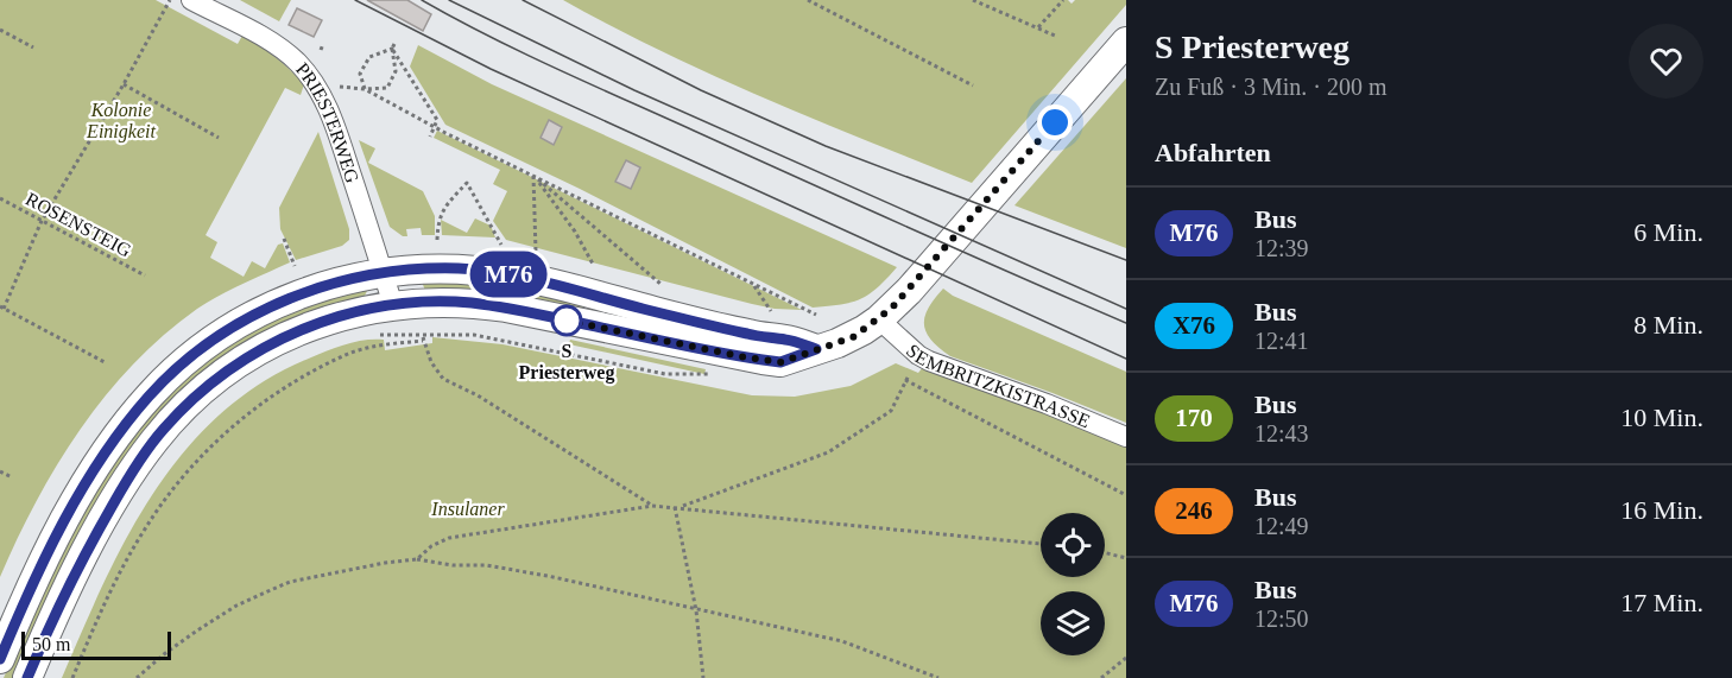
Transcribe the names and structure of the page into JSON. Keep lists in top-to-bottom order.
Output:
{
  "streets": {
    "street": ["PRIESTERWEG", "SEMBRITZKISTRASSE"],
    "path": ["ROSENSTEIG"]
  },
  "parks": ["Kolonie Einigkeit", "Insulaner"],
  "places": ["S Priesterweg"],
  "lines": ["bus line M76"],
  "scale_bar": "50 m",
  "page": {
    "on_map": "M76",
    "heading": [
      ["S Priesterweg", "Zu Fuß · 3 Min. · 200 m"],
      "Abfahrten"
    ],
    "list": [
      {
        "mark": "M76",
        "name": "Bus",
        "note": "12:39",
        "value": "6 Min."
      },
      {
        "mark": "X76",
        "name": "Bus",
        "note": "12:41",
        "value": "8 Min."
      },
      {
        "mark": "170",
        "name": "Bus",
        "note": "12:43",
        "value": "10 Min."
      },
      {
        "mark": "246",
        "name": "Bus",
        "note": "12:49",
        "value": "16 Min."
      },
      {
        "mark": "M76",
        "name": "Bus",
        "note": "12:50",
        "value": "17 Min."
      }
    ],
    "scale": "50 m"
  }
}
